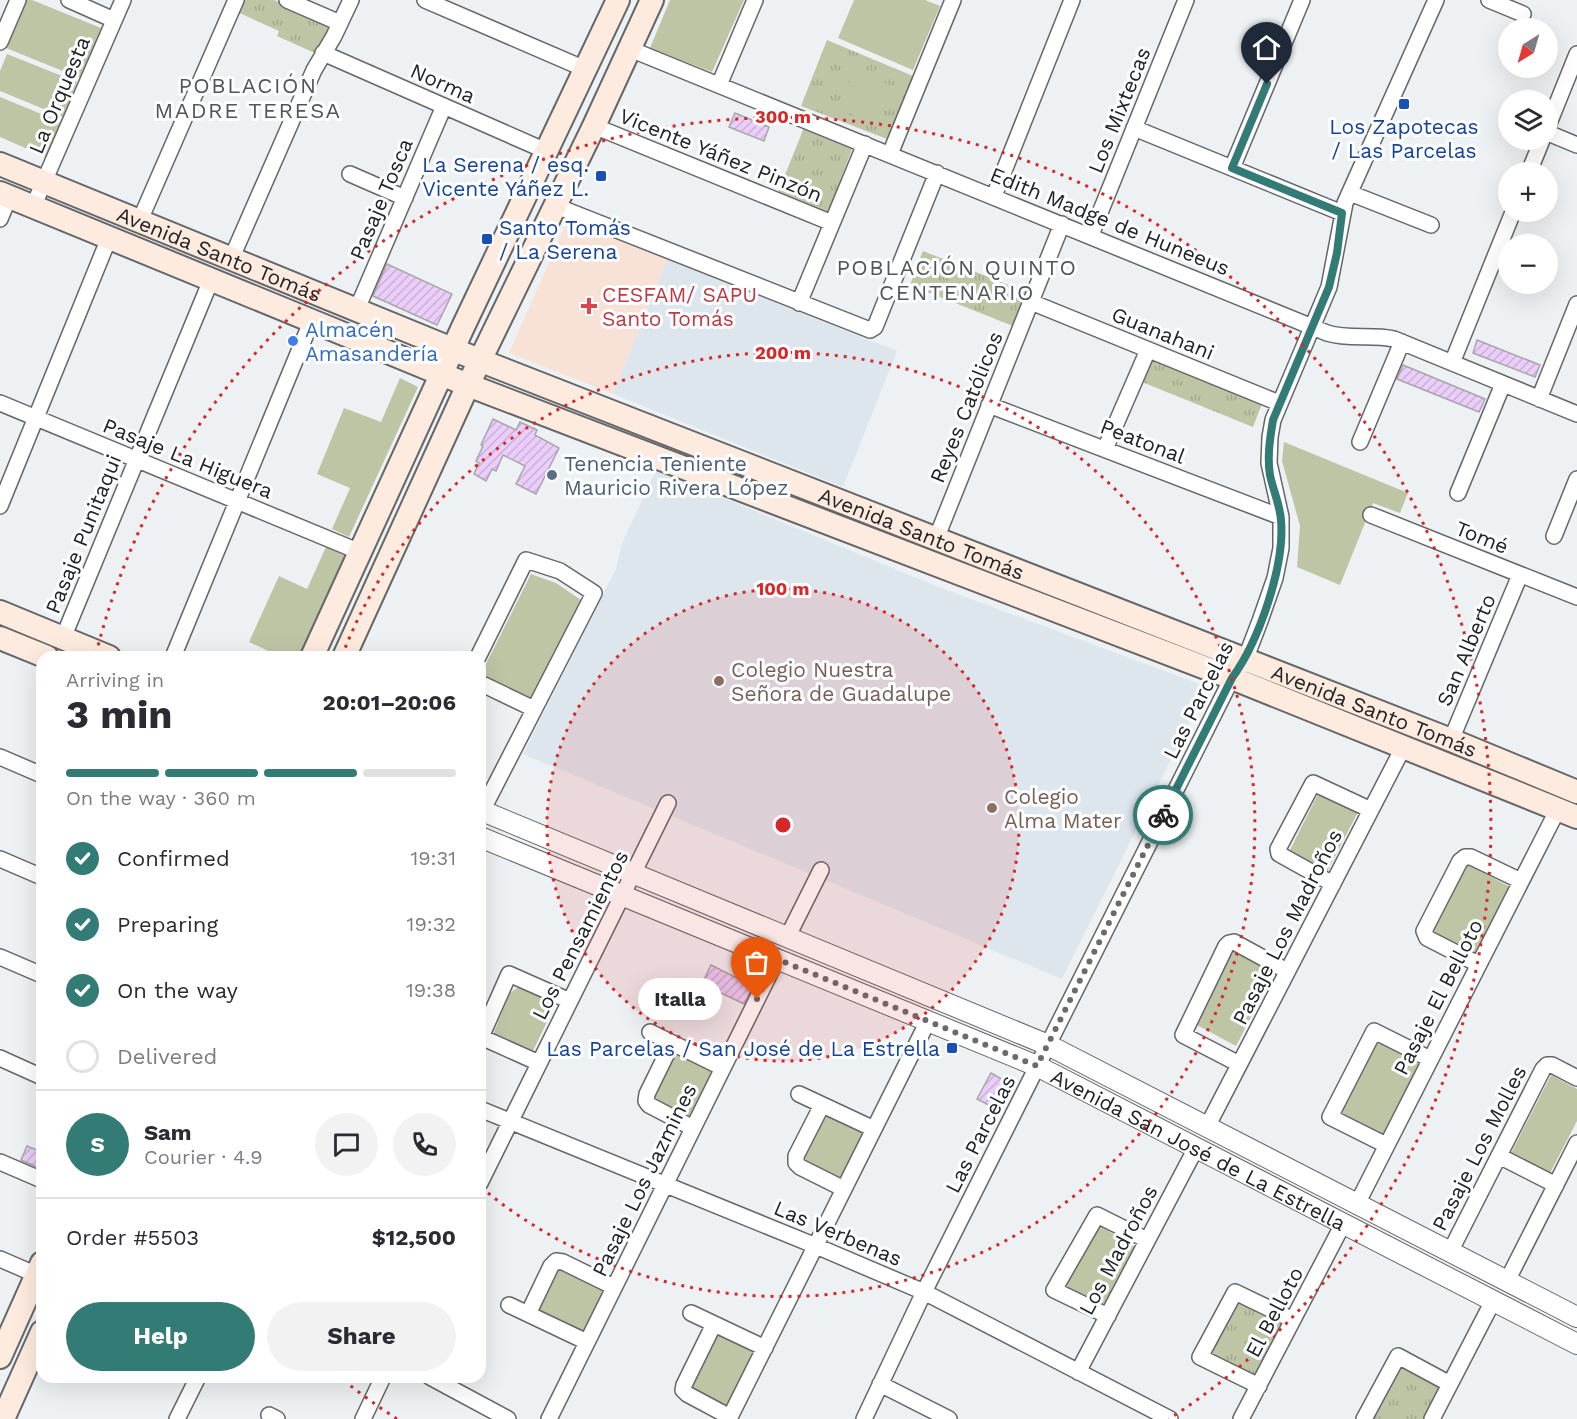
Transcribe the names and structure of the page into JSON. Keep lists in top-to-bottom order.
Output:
{
  "streets": {
    "main road": ["Avenida Santo Tomás"],
    "street": [
      "Norma",
      "La Orquesta",
      "Los Mixtecas",
      "Vicente Yáñez Pinzón",
      "Pasaje Tosca",
      "Edith Madge de Huneeus",
      "Guanahani",
      "Reyes Católicos",
      "Peatonal",
      "Pasaje La Higuera",
      "Pasaje Punitaqui",
      "Tomé",
      "San Alberto",
      "Las Parcelas",
      "Pasaje Los Madroños",
      "Los Pensamientos",
      "Pasaje El Belloto",
      "Pasaje Los Molles",
      "Avenida San José de La Estrella",
      "Pasaje Los Jazmines",
      "Las Verbenas",
      "Los Madroños",
      "El Belloto"
    ]
  },
  "crossings": [
    ["Norma", "Pasaje Tosca"],
    ["La Orquesta", "Avenida Santo Tomás"],
    ["Los Mixtecas", "Edith Madge de Huneeus"],
    ["Pasaje Tosca", "Avenida Santo Tomás"],
    ["Edith Madge de Huneeus", "Reyes Católicos"],
    ["Edith Madge de Huneeus", "Las Parcelas"],
    ["Avenida Santo Tomás", "Reyes Católicos"],
    ["Avenida Santo Tomás", "Pasaje Punitaqui"],
    ["Avenida Santo Tomás", "San Alberto"],
    ["Avenida Santo Tomás", "Las Parcelas"],
    ["Avenida Santo Tomás", "Pasaje Los Madroños"],
    ["Avenida Santo Tomás", "Pasaje El Belloto"],
    ["Guanahani", "Reyes Católicos"],
    ["Guanahani", "Las Parcelas"],
    ["Reyes Católicos", "Peatonal"],
    ["Peatonal", "Las Parcelas"],
    ["Pasaje La Higuera", "Pasaje Punitaqui"],
    ["Tomé", "San Alberto"],
    ["Las Parcelas", "Avenida San José de La Estrella"],
    ["Las Parcelas", "Las Verbenas"],
    ["Pasaje Los Madroños", "Avenida San José de La Estrella"],
    ["Los Pensamientos", "Avenida San José de La Estrella"],
    ["Los Pensamientos", "Las Verbenas"],
    ["Pasaje El Belloto", "Avenida San José de La Estrella"],
    ["Pasaje Los Molles", "Avenida San José de La Estrella"],
    ["Avenida San José de La Estrella", "Pasaje Los Jazmines"],
    ["Avenida San José de La Estrella", "Los Madroños"],
    ["Avenida San José de La Estrella", "El Belloto"],
    ["Pasaje Los Jazmines", "Las Verbenas"],
    ["Las Verbenas", "Los Madroños"]
  ],
  "districts": ["POBLACIÓN MADRE TERESA", "POBLACIÓN QUINTO CENTENARIO"],
  "places": {
    "transit": [
      "Los Zapotecas / Las Parcelas",
      "La Serena / esq. Vicente Yáñez L.",
      "Santo Tomás / La Serena",
      "Las Parcelas / San José de La Estrella"
    ],
    "health": ["CESFAM/ SAPU Santo Tomás"],
    "other": [
      "Almacén Amasandería",
      "Tenencia Teniente Mauricio Rivera López",
      "Colegio Nuestra Señora de Guadalupe",
      "Colegio Alma Mater",
      "Italla"
    ]
  },
  "north": "bottom left",
  "page": {
    "map_buttons": ["+", "−"],
    "heading": ["3 min", "Arriving in", "20:01–20:06"],
    "panel": [
      "Sam",
      "Courier · 4.9",
      "Order #5503",
      "$12,500"
    ],
    "bar": "On the way · 360 m",
    "list": [
      ["Confirmed", "19:31"],
      ["Preparing", "19:32"],
      ["On the way", "19:38"],
      "Delivered"
    ],
    "bubble": "Italla",
    "round": "S",
    "buttons": ["Help", "Share"]
  },
  "rings": ["300 m", "200 m", "100 m"]
}
